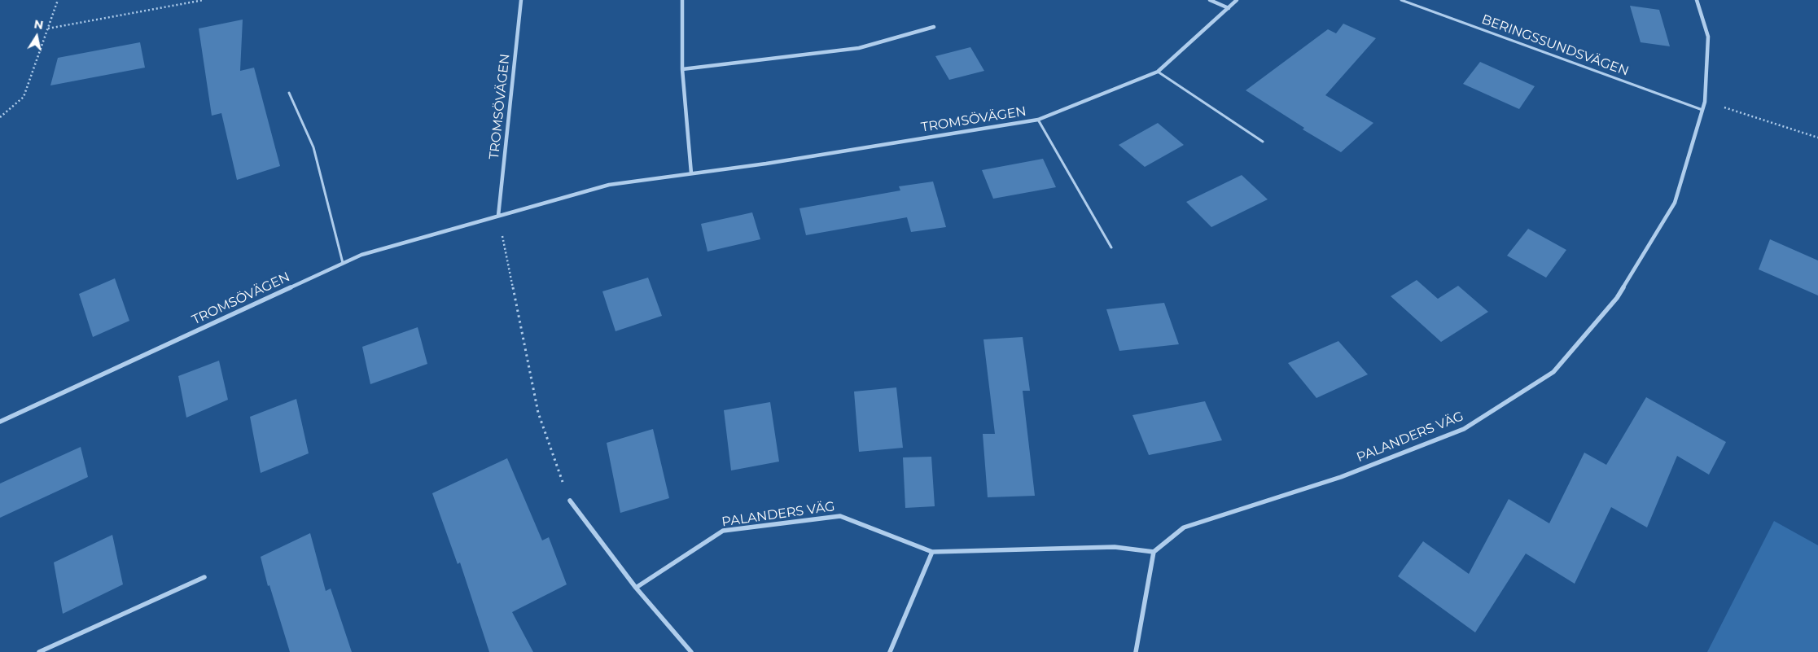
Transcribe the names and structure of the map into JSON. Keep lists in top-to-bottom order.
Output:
{
  "streets": {
    "street": ["TROMSÖVÄGEN", "PALANDERS VÄG"],
    "lane": ["BERINGSSUNDSVÄGEN"]
  },
  "crossings": [
    ["BERINGSSUNDSVÄGEN", "PALANDERS VÄG"]
  ],
  "north": "top"
}
